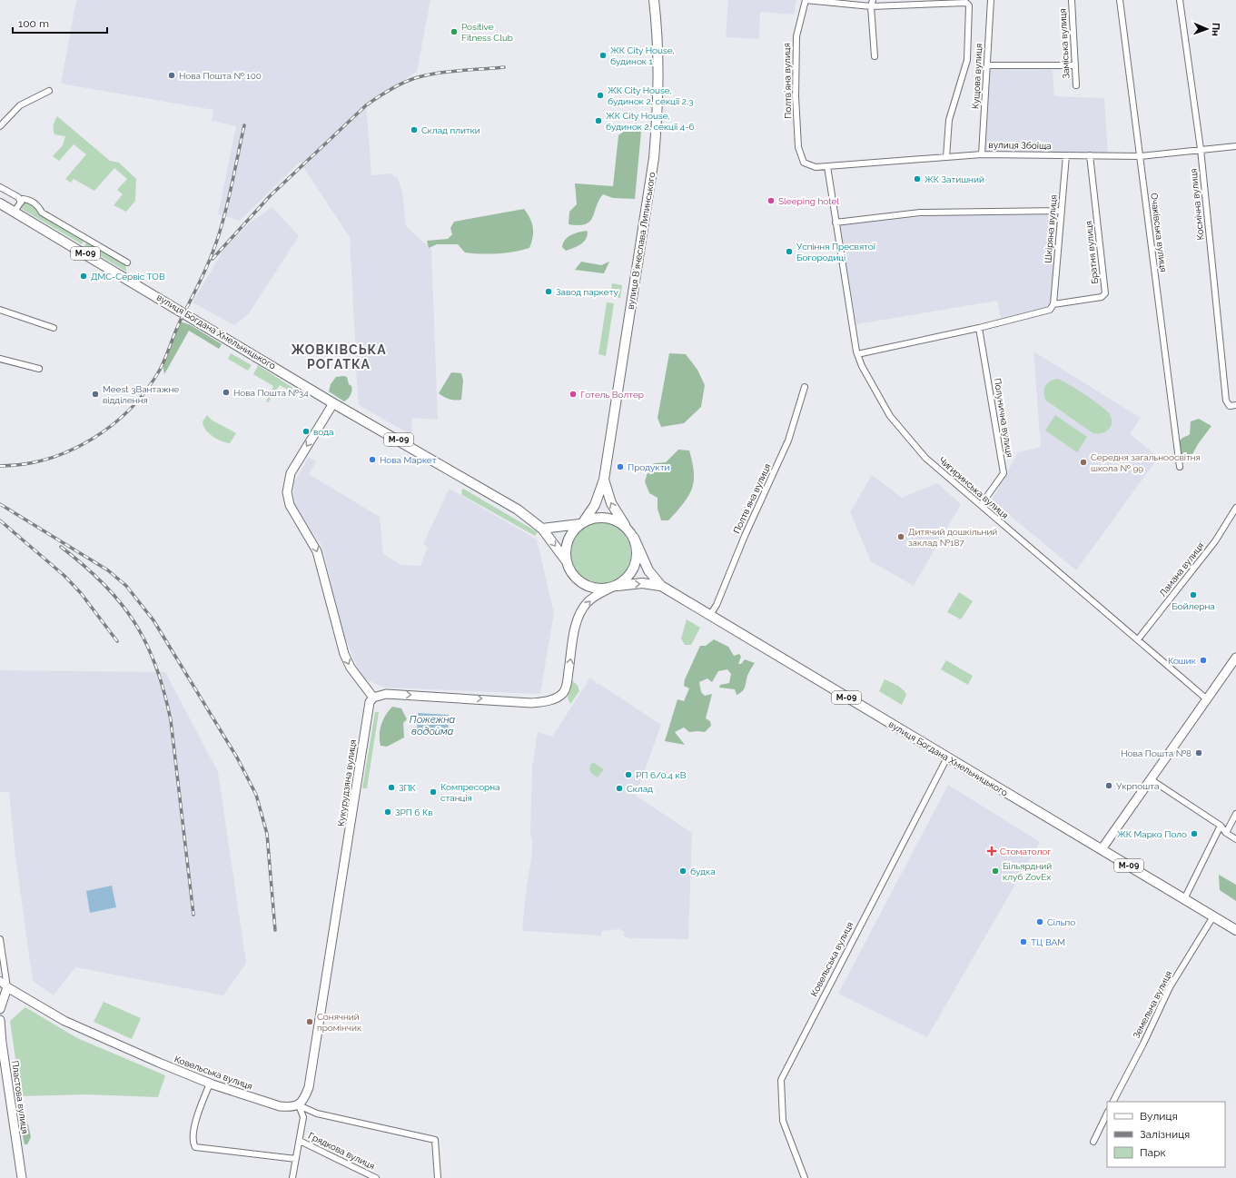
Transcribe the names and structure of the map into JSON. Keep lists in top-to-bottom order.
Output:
{
  "streets": {
    "main road": [
      "вулиця Вʼячеслава Липинського",
      "М-09",
      "вулиця Богдана Хмельницького",
      "Кукурудзяна вулиця",
      "Ковельська вулиця",
      "Пластова вулиця"
    ],
    "street": [
      "Заміська вулиця",
      "Кущова вулиця",
      "Полтвʼяна вулиця",
      "вулиця Збоїща",
      "Космічна вулиця",
      "Шкіряна вулиця",
      "Очаківська вулиця",
      "Братня вулиця",
      "Полунична вулиця",
      "Чигиринська вулиця",
      "Ламана вулиця",
      "Земельна вулиця",
      "Грядкова вулиця"
    ]
  },
  "crossings": [
    ["Кущова вулиця", "вулиця Збоїща"],
    ["Полтвʼяна вулиця", "вулиця Збоїща"],
    ["Полтвʼяна вулиця", "вулиця Богдана Хмельницького"],
    ["вулиця Збоїща", "Космічна вулиця"],
    ["вулиця Збоїща", "Шкіряна вулиця"],
    ["вулиця Збоїща", "Очаківська вулиця"],
    ["вулиця Збоїща", "Братня вулиця"],
    ["вулиця Збоїща", "Чигиринська вулиця"],
    ["Шкіряна вулиця", "Братня вулиця"],
    ["вулиця Вʼячеслава Липинського", "М-09"],
    ["вулиця Вʼячеслава Липинського", "вулиця Богдана Хмельницького"],
    ["М-09", "вулиця Богдана Хмельницького"],
    ["вулиця Богдана Хмельницького", "Ковельська вулиця"],
    ["вулиця Богдана Хмельницького", "Земельна вулиця"],
    ["Полунична вулиця", "Чигиринська вулиця"],
    ["Чигиринська вулиця", "Ламана вулиця"],
    ["Кукурудзяна вулиця", "Ковельська вулиця"]
  ],
  "districts": ["ЖОВКІВСЬКА РОГАТКА"],
  "water": ["Пожежна водойма"],
  "places": {
    "other": [
      "Positive Fitness Club",
      "ЖК City House, будинок 1",
      "Нова Пошта № 100",
      "ЖК City House, будинок 2, секції 2,3",
      "ЖК City House, будинок 2, секції 4-6",
      "Склад плитки",
      "ЖК Затишний",
      "Sleeping hotel",
      "Успіння Пресвятої Богородиці",
      "ДМС-Сервіс ТОВ",
      "Завод паркету",
      "Нова Пошта №34",
      "Meest 3Вантажне відділення",
      "Готель Волтер",
      "вода",
      "Нова Маркет",
      "Середня загальноосвітня школа № 99",
      "Продукти",
      "Дитячий дошкільний заклад №187",
      "Бойлерна",
      "Кошик",
      "Нова Пошта №8",
      "РП 6/0.4 кВ",
      "Укрпошта",
      "ЗПК",
      "Склад",
      "Компресорна станція",
      "ЗРП 6 Кв",
      "ЖК Марко Поло",
      "будка",
      "Більярдний клуб ZovEx",
      "Сільпо",
      "ТЦ ВАМ",
      "Сонячний промінчик"
    ],
    "health": ["Стоматолог"]
  },
  "legend": ["Вулиця", "Залізниця", "Парк"],
  "scale_bar": "100 m",
  "north": "right"
}
